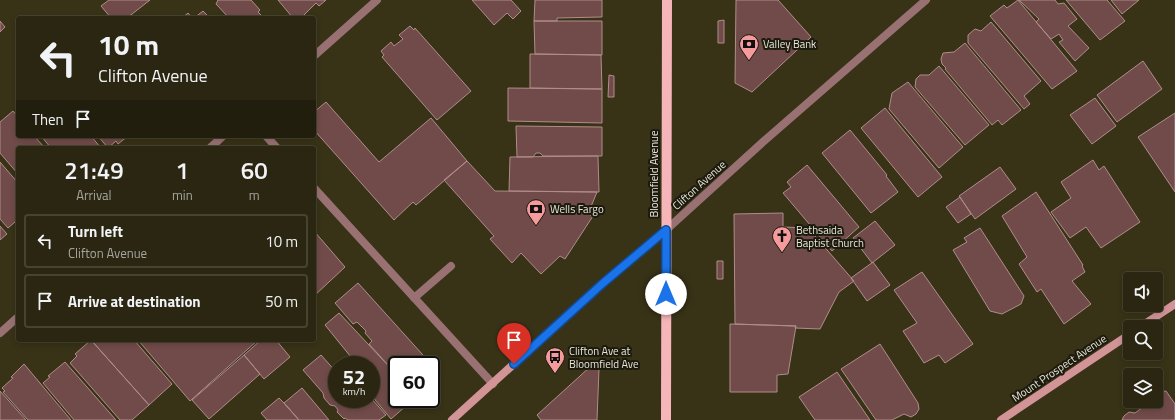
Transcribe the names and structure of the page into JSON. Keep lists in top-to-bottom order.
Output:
{
  "streets": {
    "main road": ["Bloomfield Avenue", "Clifton Avenue", "Mount Prospect Avenue"]
  },
  "crossings": [
    ["Bloomfield Avenue", "Clifton Avenue"]
  ],
  "places": {
    "bank": ["Valley Bank", "Wells Fargo"],
    "church": ["Bethsaida Baptist Church"],
    "bus stop": ["Clifton Ave at Bloomfield Ave"]
  },
  "page": {
    "turn": ["10 m", "Clifton Avenue"],
    "then": "Then",
    "eta": [
      "21:49",
      "Arrival",
      "1",
      "min",
      "60",
      "m"
    ],
    "list": [
      {
        "name": "Turn left",
        "note": "Clifton Avenue",
        "value": "10 m"
      },
      {
        "name": "Arrive at destination",
        "value": "50 m"
      }
    ],
    "speed": "52 km/h",
    "limit": "60"
  }
}
